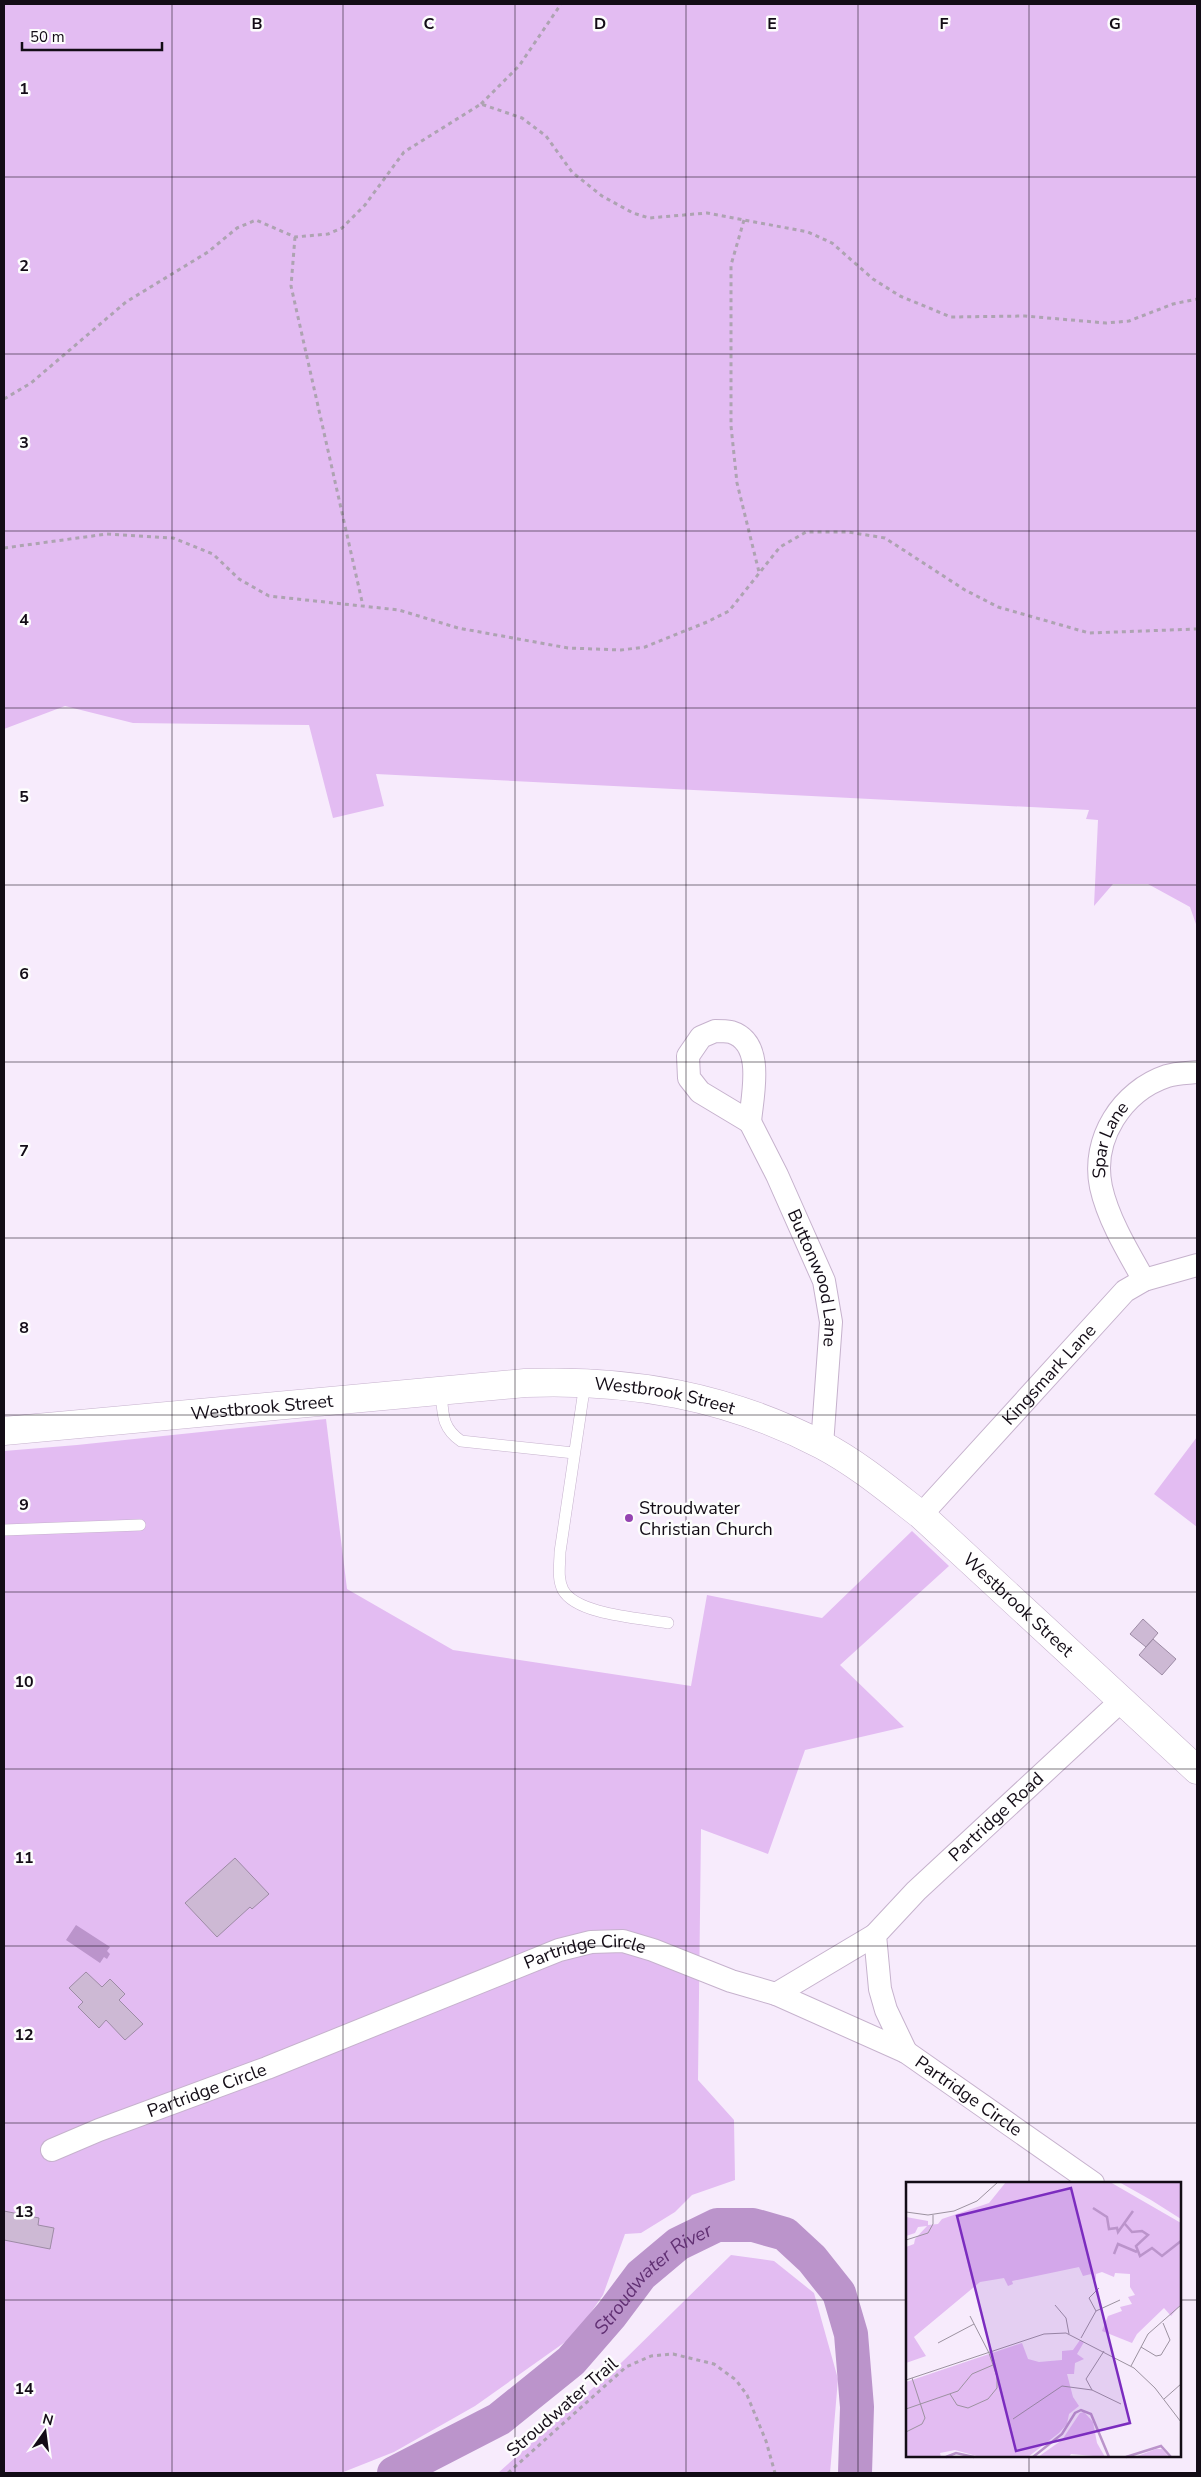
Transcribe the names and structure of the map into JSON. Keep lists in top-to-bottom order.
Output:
{
  "streets": {
    "main road": ["Westbrook Street"],
    "street": [
      "Spar Lane",
      "Buttonwood Lane",
      "Kingsmark Lane",
      "Partridge Road",
      "Partridge Circle"
    ],
    "path": ["Stroudwater Trail"]
  },
  "crossings": [
    ["Spar Lane", "Kingsmark Lane"],
    ["Buttonwood Lane", "Westbrook Street"],
    ["Kingsmark Lane", "Westbrook Street"],
    ["Westbrook Street", "Partridge Road"],
    ["Partridge Road", "Partridge Circle"]
  ],
  "water": ["Stroudwater River"],
  "places": ["Stroudwater Christian Church"],
  "scale_bar": "50 m",
  "north": "top",
  "grid": {
    "columns": [
      "B",
      "C",
      "D",
      "E",
      "F",
      "G"
    ],
    "rows": [
      "1",
      "2",
      "3",
      "4",
      "5",
      "6",
      "7",
      "8",
      "9",
      "10",
      "11",
      "12",
      "13",
      "14"
    ]
  }
}
